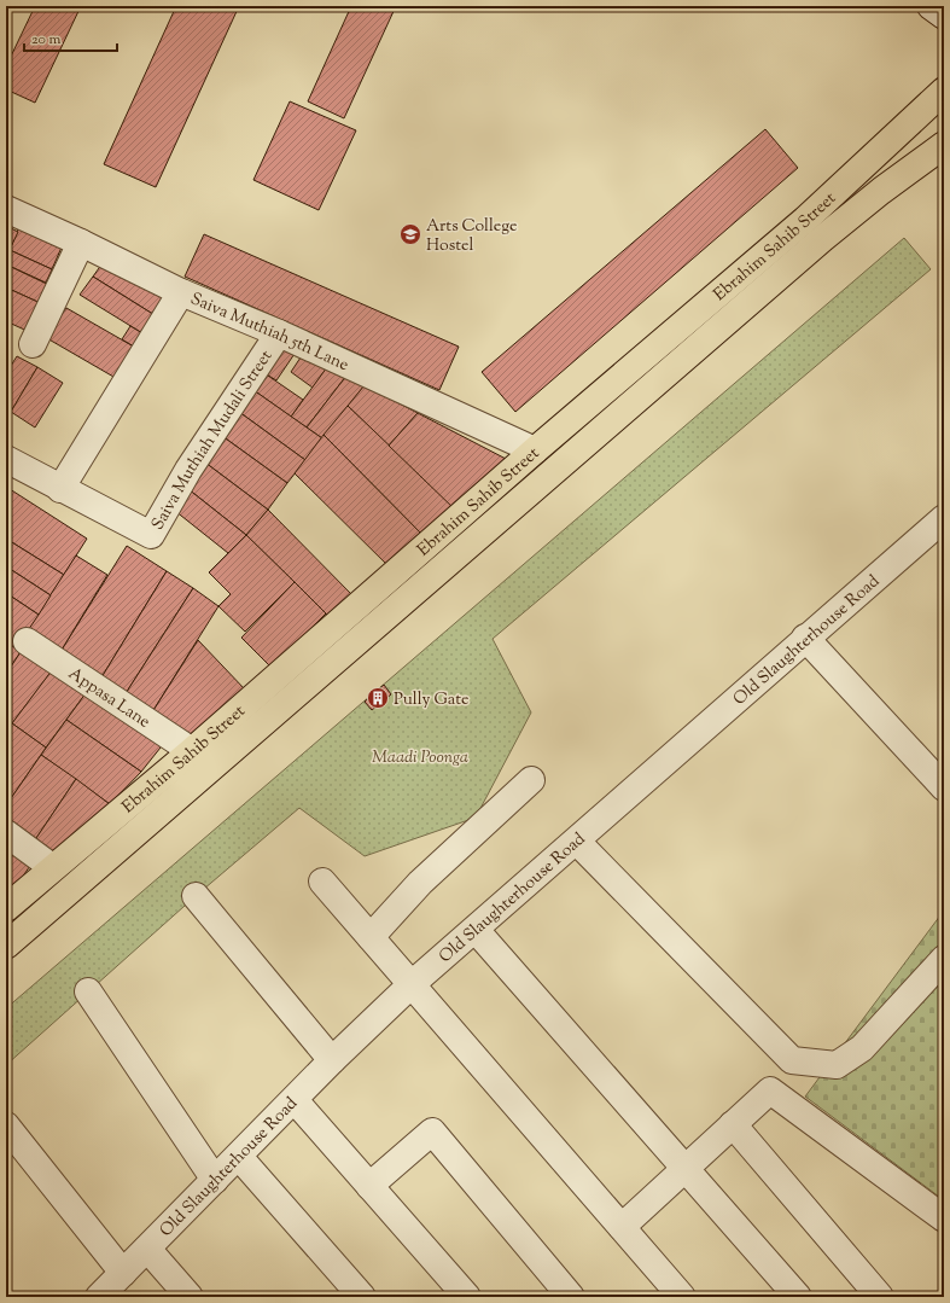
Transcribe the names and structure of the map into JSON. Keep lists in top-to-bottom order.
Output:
{
  "streets": {
    "main road": ["Ebrahim Sahib Street"],
    "street": [
      "Saiva Muthiah 5th Lane",
      "Saiva Muthiah Mudali Street",
      "Old Slaughterhouse Road",
      "Appasa Lane"
    ]
  },
  "crossings": [
    ["Ebrahim Sahib Street", "Saiva Muthiah 5th Lane"],
    ["Ebrahim Sahib Street", "Appasa Lane"],
    ["Saiva Muthiah 5th Lane", "Saiva Muthiah Mudali Street"]
  ],
  "parks": ["Maadi Poonga"],
  "places": {
    "school or university": ["Arts College Hostel"],
    "building": ["Pully Gate"]
  },
  "scale_bar": "20 m"
}
